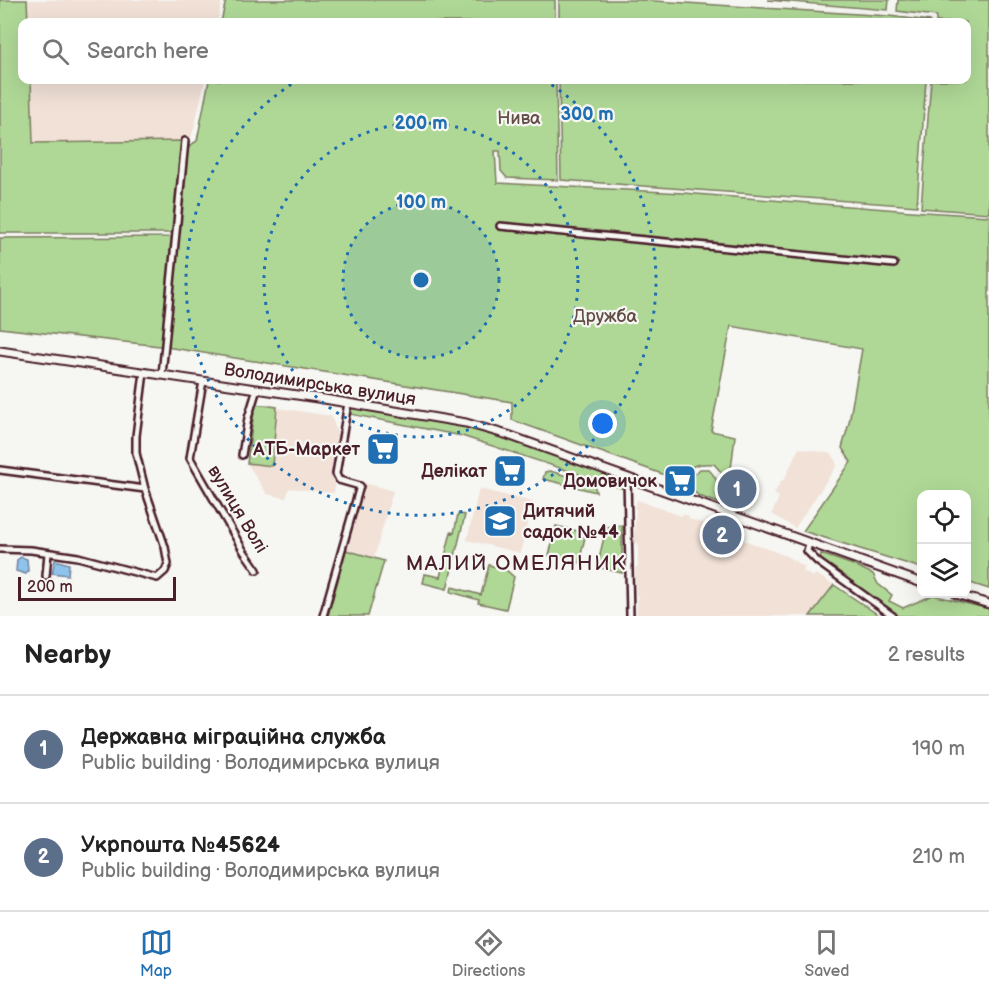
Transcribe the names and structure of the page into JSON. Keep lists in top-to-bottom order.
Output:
{
  "streets": {
    "main road": ["Володимирська вулиця"],
    "street": ["вулиця Волі"]
  },
  "crossings": [
    ["Володимирська вулиця", "вулиця Волі"]
  ],
  "districts": ["МАЛИЙ ОМЕЛЯНИК"],
  "parks": ["Нива", "Дружба"],
  "places": {
    "supermarket": ["АТБ-Маркет", "Делікат", "Домовичок"],
    "school or university": ["Дитячий садок №44"]
  },
  "scale_bar": "200 m",
  "page": {
    "search": "Search here",
    "pins": ["1", "2"],
    "scale": "200 m",
    "heading": ["Nearby", "2 results"],
    "list": [
      {
        "mark": "1",
        "name": "Державна міграційна служба",
        "note": "Public building · Володимирська вулиця",
        "value": "190 m"
      },
      {
        "mark": "2",
        "name": "Укрпошта №45624",
        "note": "Public building · Володимирська вулиця",
        "value": "210 m"
      }
    ],
    "nav": ["Map", "Directions", "Saved"]
  },
  "rings": ["300 m", "200 m", "100 m"]
}
